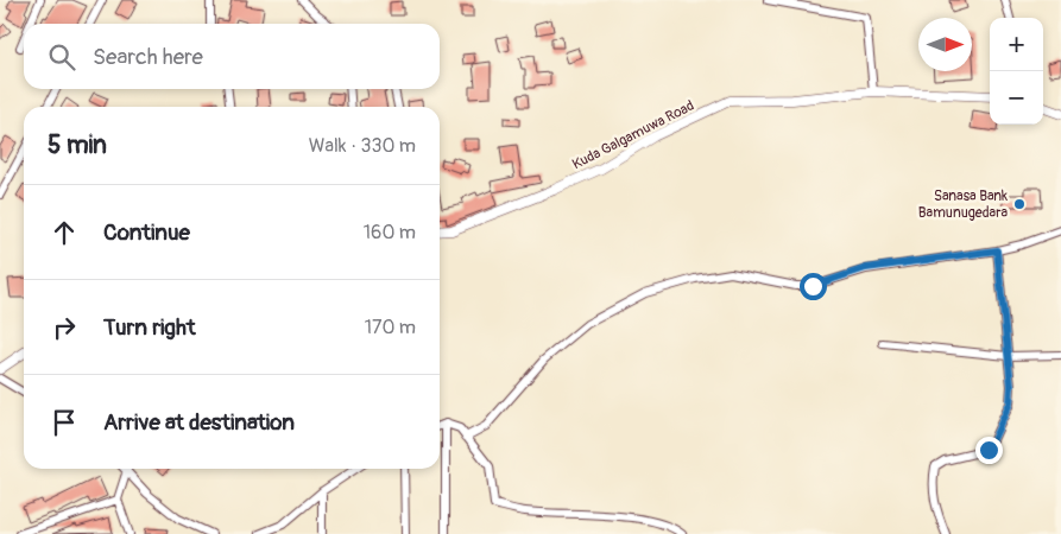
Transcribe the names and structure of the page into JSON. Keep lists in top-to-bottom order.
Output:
{
  "streets": {
    "street": ["Kuda Galgamuwa Road"]
  },
  "places": ["Sanasa Bank Bamunugedara"],
  "north": "right",
  "page": {
    "map_buttons": ["+", "−"],
    "search": "Search here",
    "heading": ["5 min", "Walk · 330 m"],
    "list": [
      ["Continue", "160 m"],
      ["Turn right", "170 m"],
      "Arrive at destination"
    ]
  }
}
